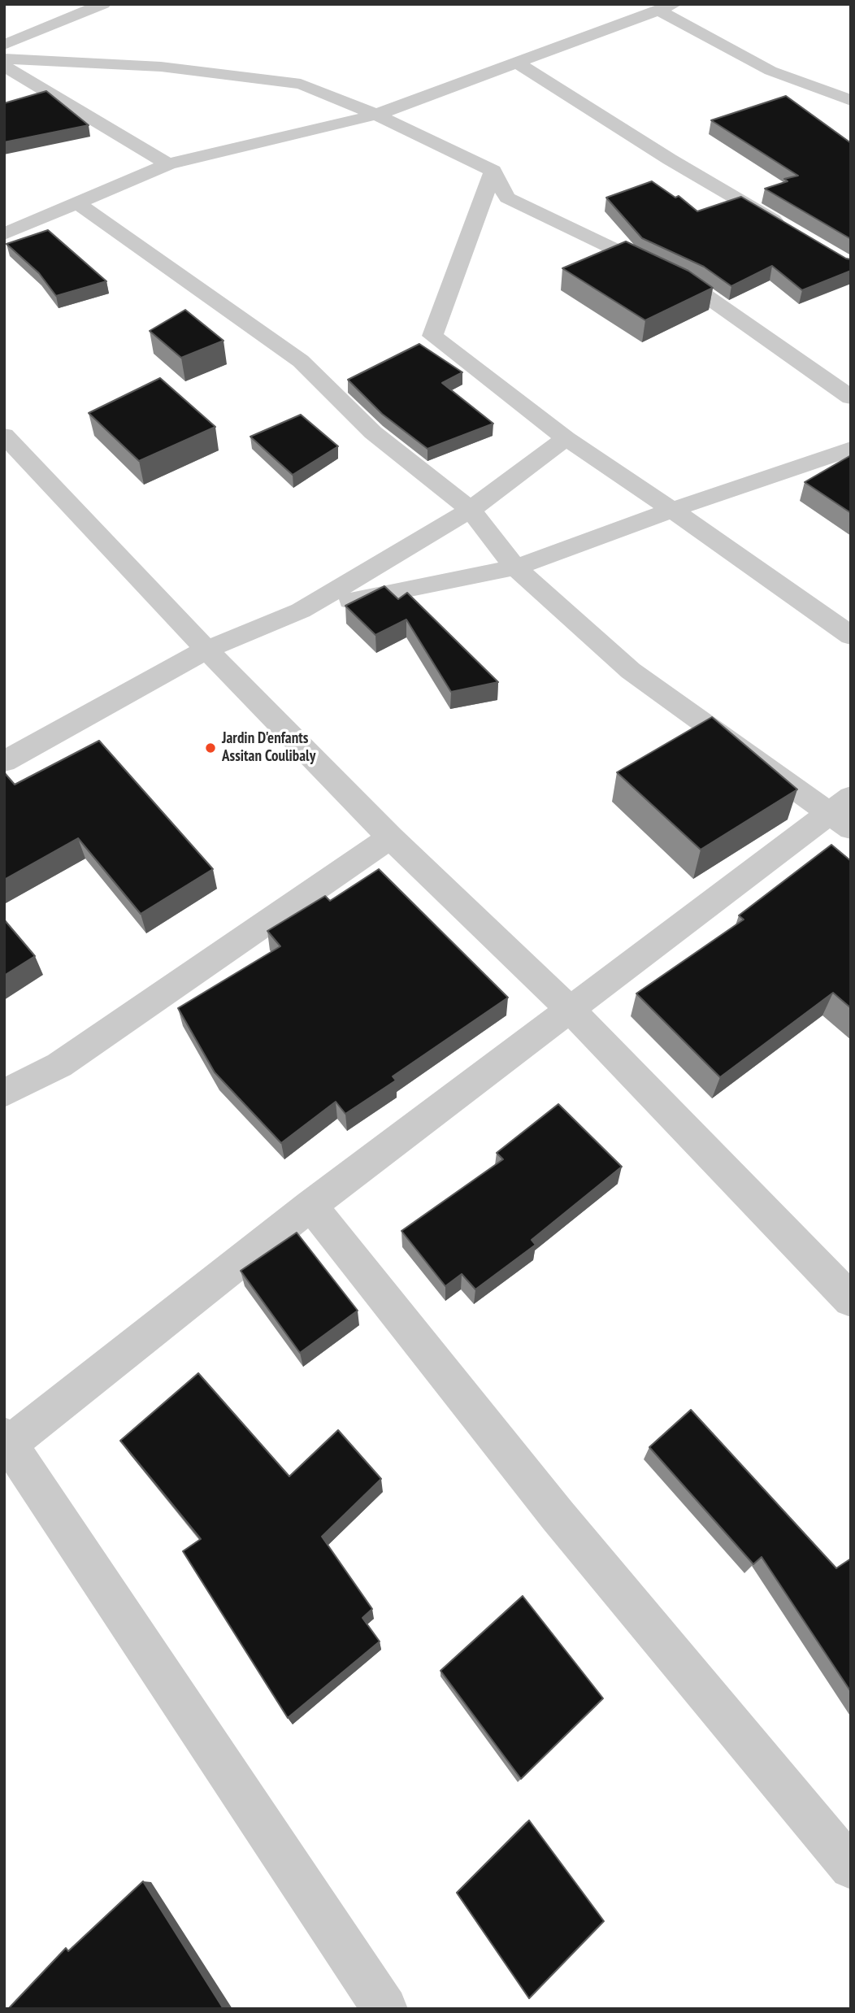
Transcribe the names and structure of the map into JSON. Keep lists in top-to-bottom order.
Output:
{
  "places": ["Jardin D'enfants Assitan Coulibaly"]
}
